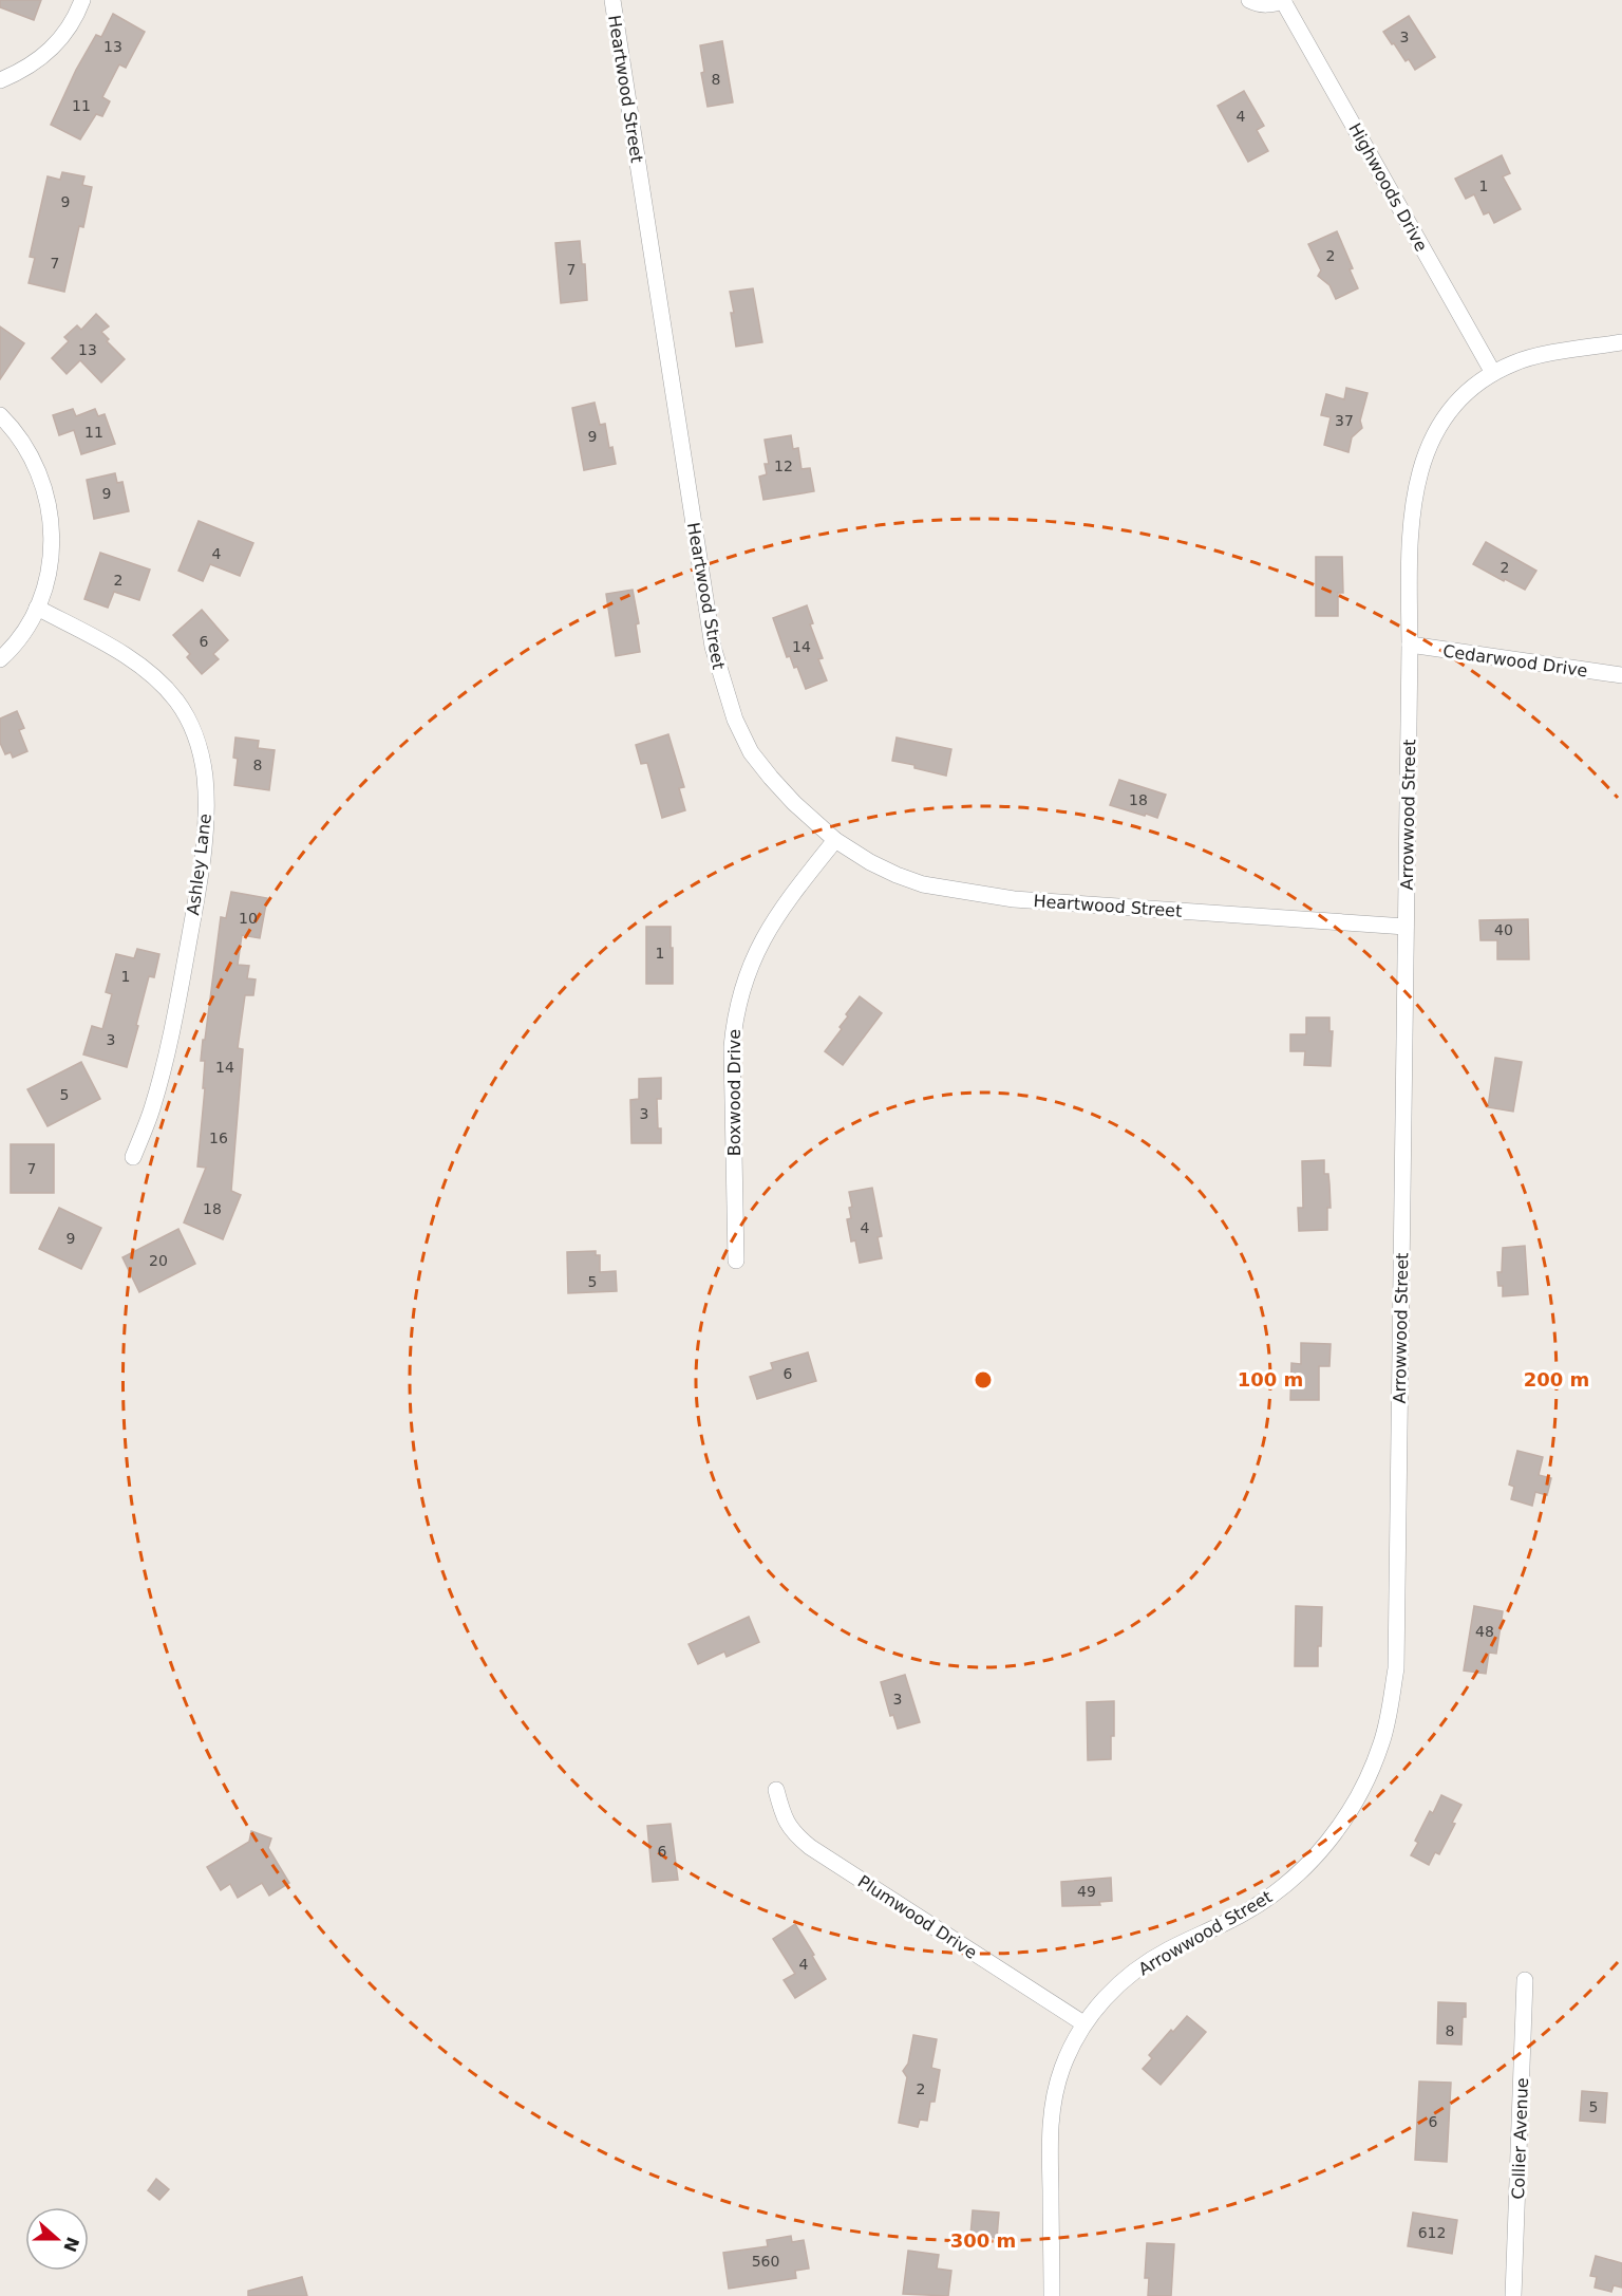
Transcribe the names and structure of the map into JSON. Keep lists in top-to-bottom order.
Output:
{
  "streets": {
    "street": [
      "Heartwood Street",
      "Highwoods Drive",
      "Cedarwood Drive",
      "Arrowwood Street",
      "Ashley Lane",
      "Boxwood Drive",
      "Plumwood Drive",
      "Collier Avenue"
    ]
  },
  "crossings": [
    ["Heartwood Street", "Arrowwood Street"],
    ["Heartwood Street", "Boxwood Drive"],
    ["Highwoods Drive", "Arrowwood Street"],
    ["Cedarwood Drive", "Arrowwood Street"],
    ["Arrowwood Street", "Plumwood Drive"]
  ],
  "house_numbers": [
    "3",
    "13",
    "8",
    "11",
    "4",
    "1",
    "9",
    "2",
    "7",
    "7",
    "13",
    "37",
    "11",
    "9",
    "12",
    "9",
    "4",
    "2",
    "2",
    "6",
    "14",
    "8",
    "18",
    "10",
    "40",
    "1",
    "1",
    "3",
    "14",
    "5",
    "3",
    "16",
    "7",
    "18",
    "4",
    "9",
    "20",
    "5",
    "6",
    "48",
    "3",
    "6",
    "49",
    "4",
    "8",
    "2",
    "5",
    "6",
    "612",
    "560"
  ],
  "north": "right",
  "rings": ["100 m", "200 m", "300 m"]
}
